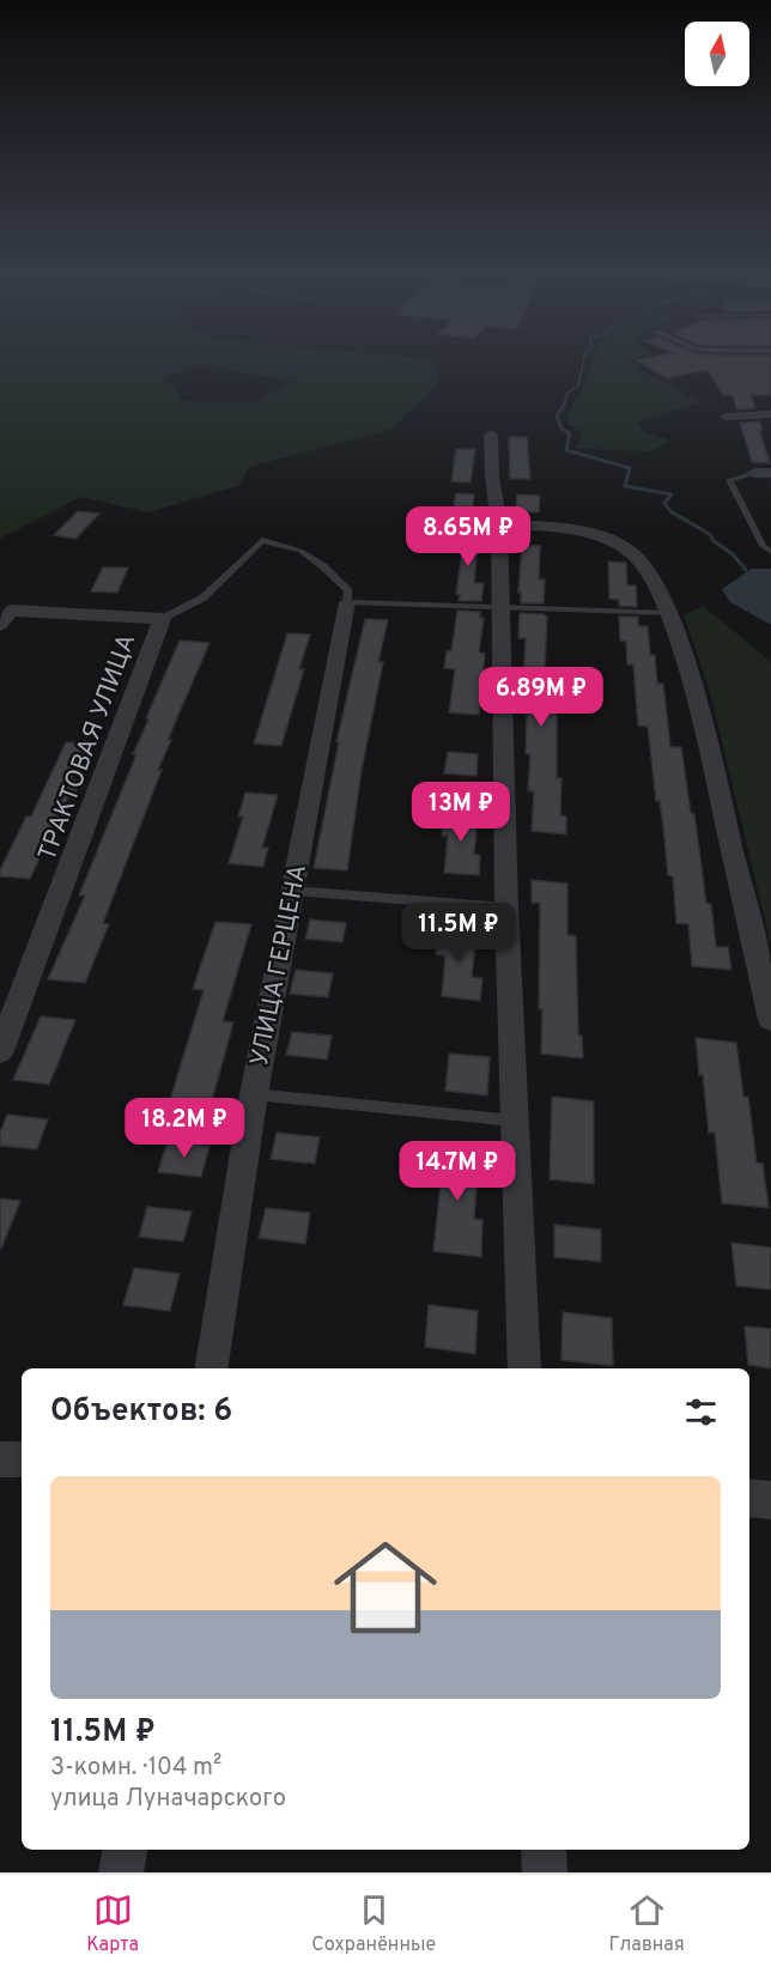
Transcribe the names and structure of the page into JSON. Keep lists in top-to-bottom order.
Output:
{
  "streets": {
    "street": ["ТРАКТОВАЯ УЛИЦА", "УЛИЦА ГЕРЦЕНА"]
  },
  "north": "top",
  "page": {
    "price": [
      "8.65M ₽",
      "6.89M ₽",
      "13M ₽",
      "11.5M ₽",
      "18.2M ₽",
      "14.7M ₽"
    ],
    "heading": "Объектов: 6",
    "list": [
      {
        "name": "11.5M ₽",
        "note": "3-комн. · 104 m² · улица Луначарского"
      }
    ],
    "tabs": ["Карта", "Сохранённые", "Главная"]
  }
}
